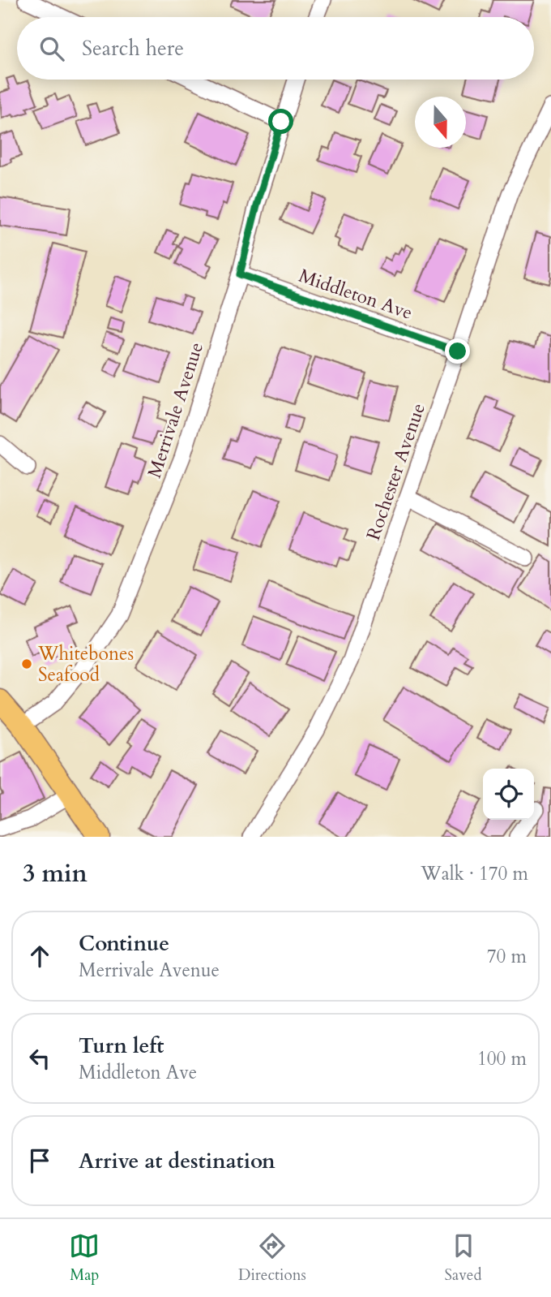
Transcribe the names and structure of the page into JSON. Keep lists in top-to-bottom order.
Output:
{
  "streets": {
    "street": ["Middleton Ave", "Merrivale Avenue", "Rochester Avenue"]
  },
  "crossings": [
    ["Middleton Ave", "Merrivale Avenue"],
    ["Middleton Ave", "Rochester Avenue"]
  ],
  "places": ["Whitebones Seafood"],
  "north": "bottom",
  "page": {
    "search": "Search here",
    "heading": ["3 min", "Walk · 170 m"],
    "list": [
      ["Continue", "Merrivale Avenue", "70 m"],
      ["Turn left", "Middleton Ave", "100 m"],
      "Arrive at destination"
    ],
    "nav": ["Map", "Directions", "Saved"]
  }
}
